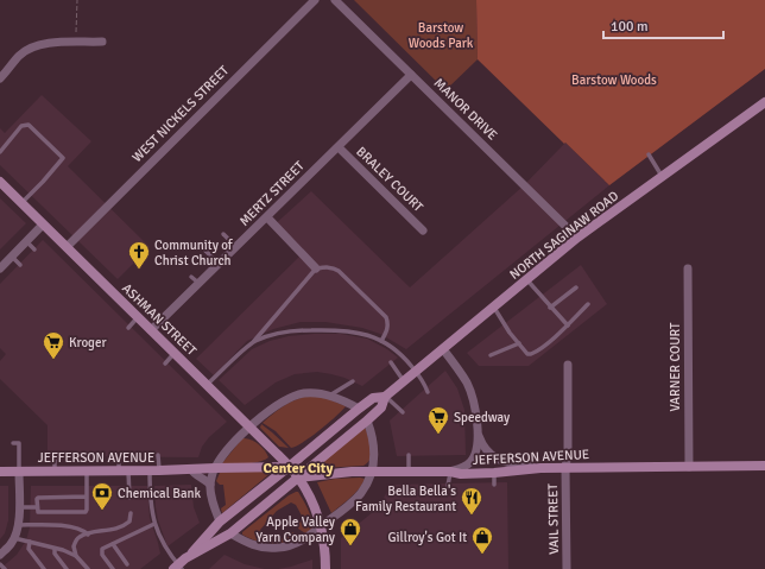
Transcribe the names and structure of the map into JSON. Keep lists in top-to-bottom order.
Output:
{
  "streets": {
    "street": [
      "MANOR DRIVE",
      "WEST NICKELS STREET",
      "BRALEY COURT",
      "MERTZ STREET",
      "NORTH SAGINAW ROAD",
      "ASHMAN STREET",
      "VARNER COURT",
      "JEFFERSON AVENUE",
      "VAIL STREET"
    ]
  },
  "crossings": [
    ["MANOR DRIVE", "MERTZ STREET"],
    ["MANOR DRIVE", "NORTH SAGINAW ROAD"],
    ["WEST NICKELS STREET", "ASHMAN STREET"],
    ["BRALEY COURT", "MERTZ STREET"],
    ["MERTZ STREET", "ASHMAN STREET"],
    ["NORTH SAGINAW ROAD", "ASHMAN STREET"],
    ["NORTH SAGINAW ROAD", "JEFFERSON AVENUE"],
    ["ASHMAN STREET", "JEFFERSON AVENUE"],
    ["VARNER COURT", "JEFFERSON AVENUE"],
    ["JEFFERSON AVENUE", "VAIL STREET"]
  ],
  "districts": ["Center City"],
  "parks": ["Barstow Woods Park", "Barstow Woods"],
  "places": {
    "church": ["Community of Christ Church"],
    "supermarket": ["Kroger", "Speedway"],
    "bank": ["Chemical Bank"],
    "restaurant": ["Bella Bella's Family Restaurant"],
    "shop": ["Apple Valley Yarn Company", "Gillroy's Got It"]
  },
  "scale_bar": "100 m"
}
